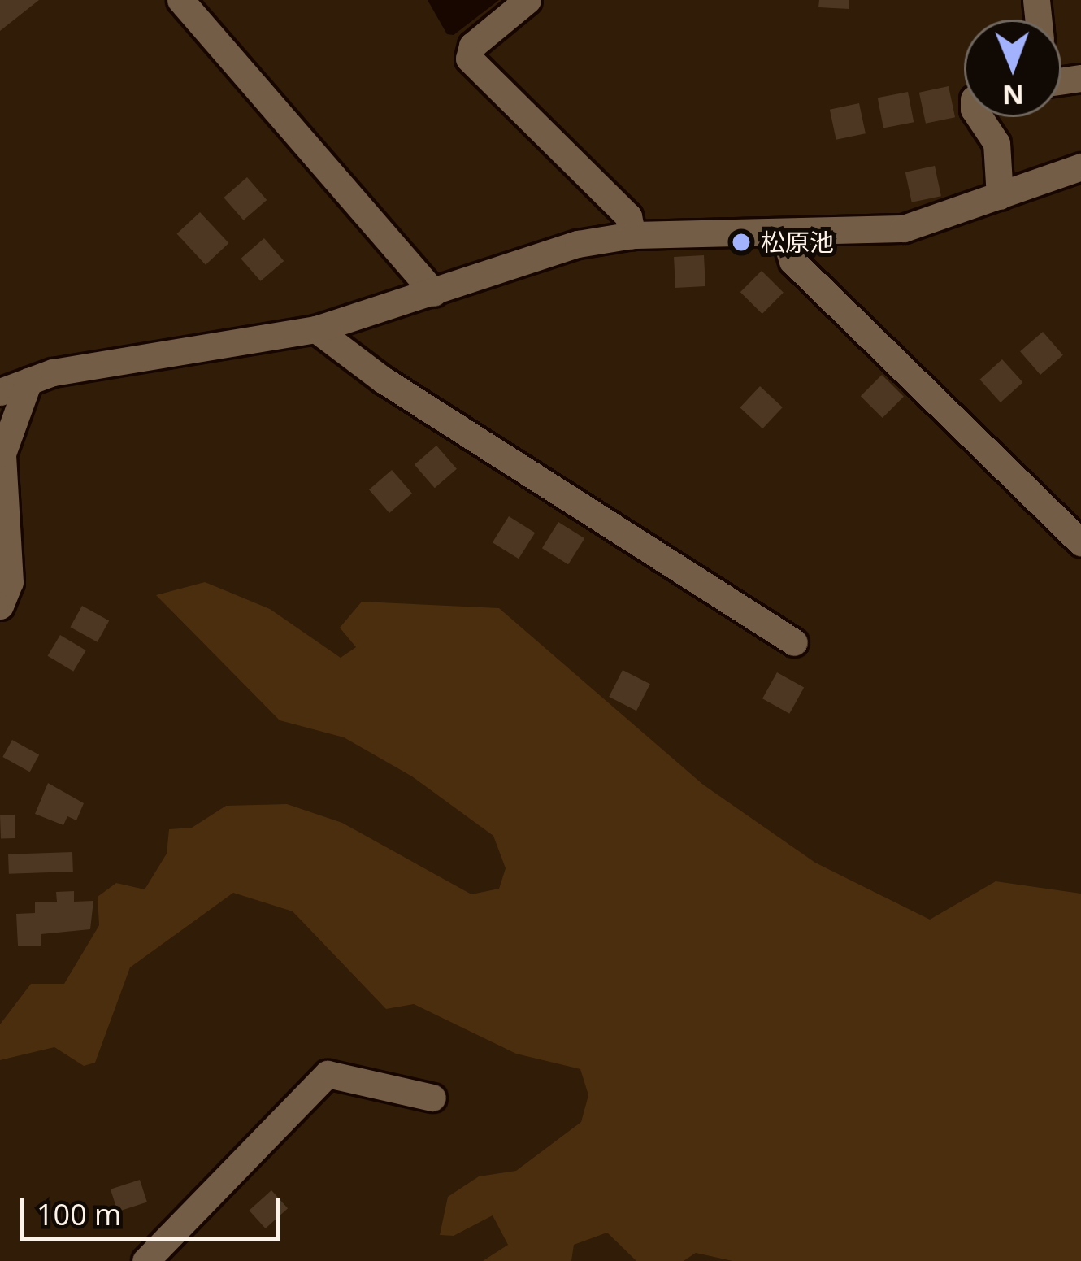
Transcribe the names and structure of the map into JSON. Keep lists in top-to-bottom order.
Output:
{
  "places": ["松原池"],
  "scale_bar": "100 m",
  "north": "bottom"
}
